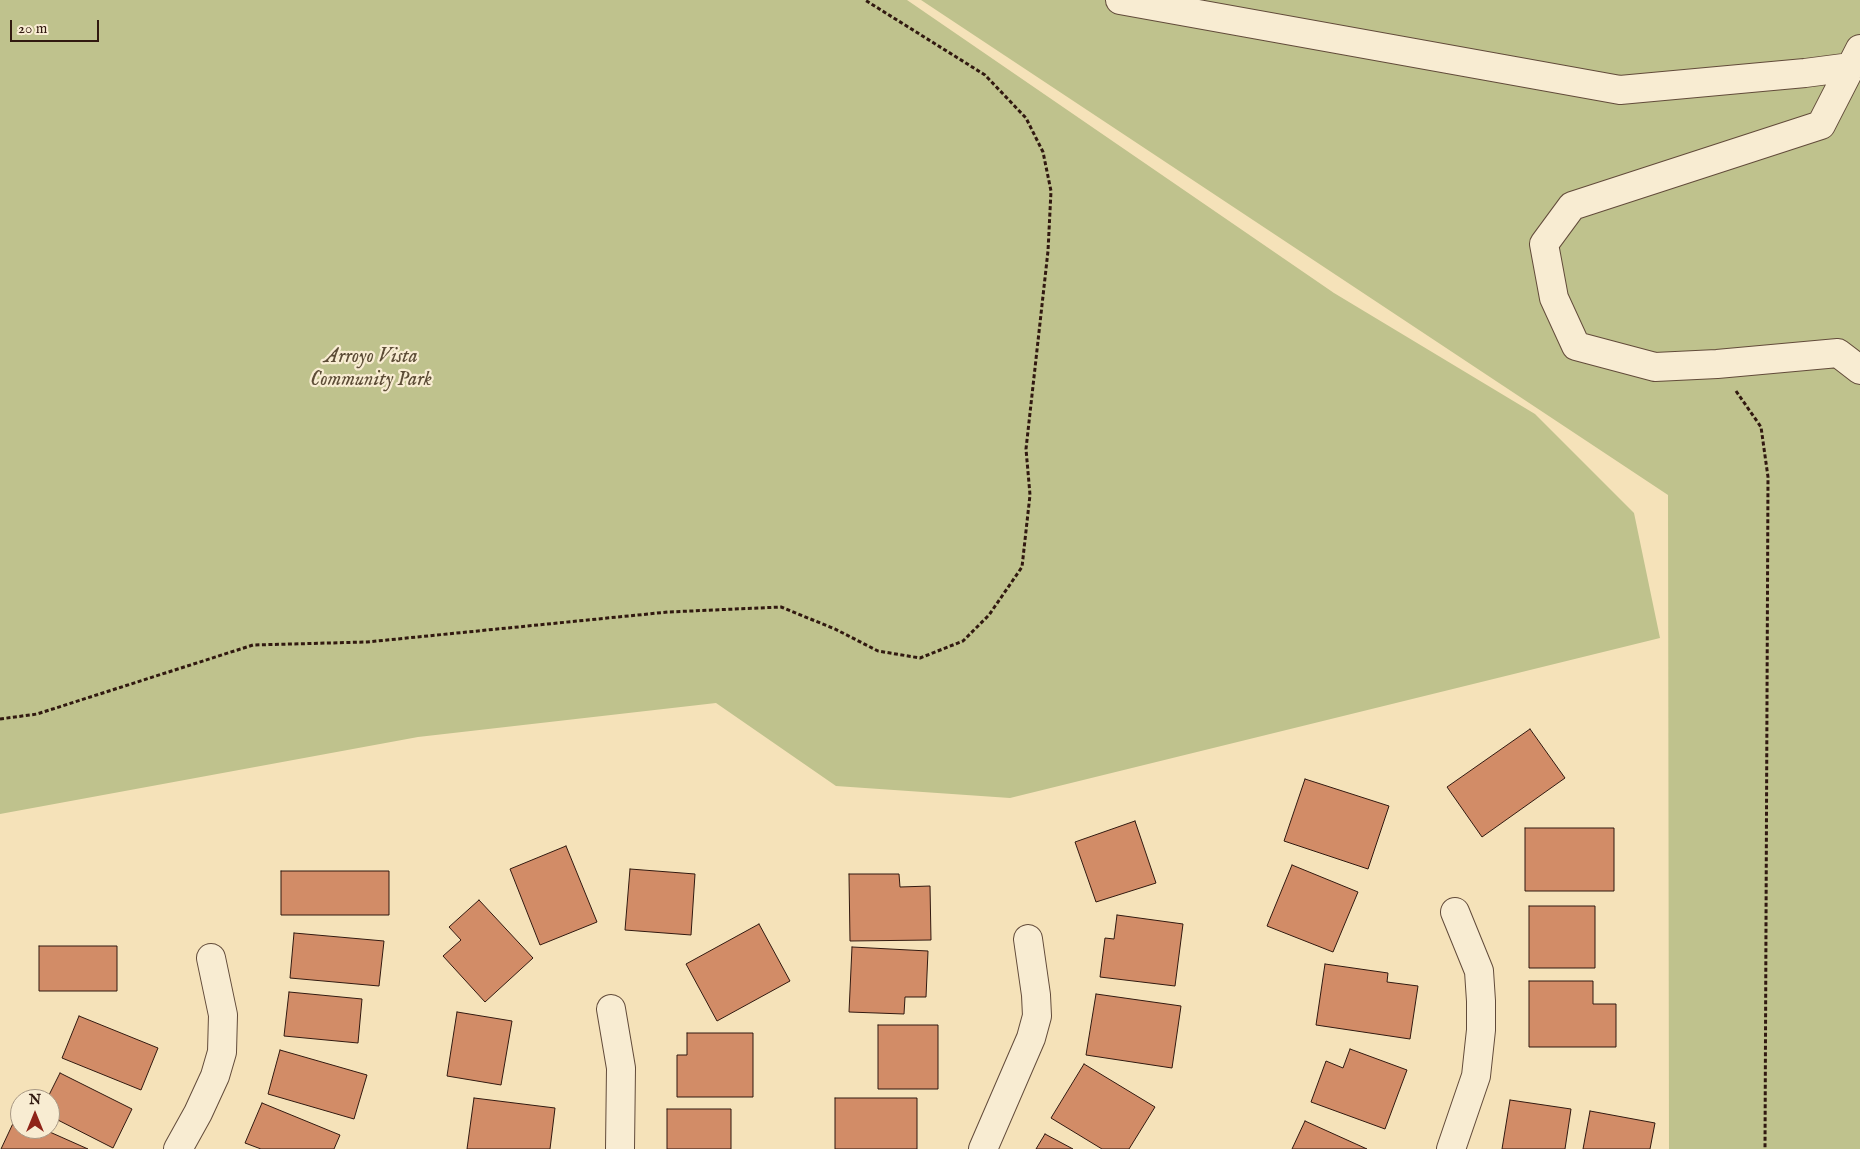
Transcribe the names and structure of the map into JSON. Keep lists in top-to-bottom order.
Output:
{
  "parks": ["Arroyo Vista Community Park"],
  "scale_bar": "20 m",
  "north": "top"
}
